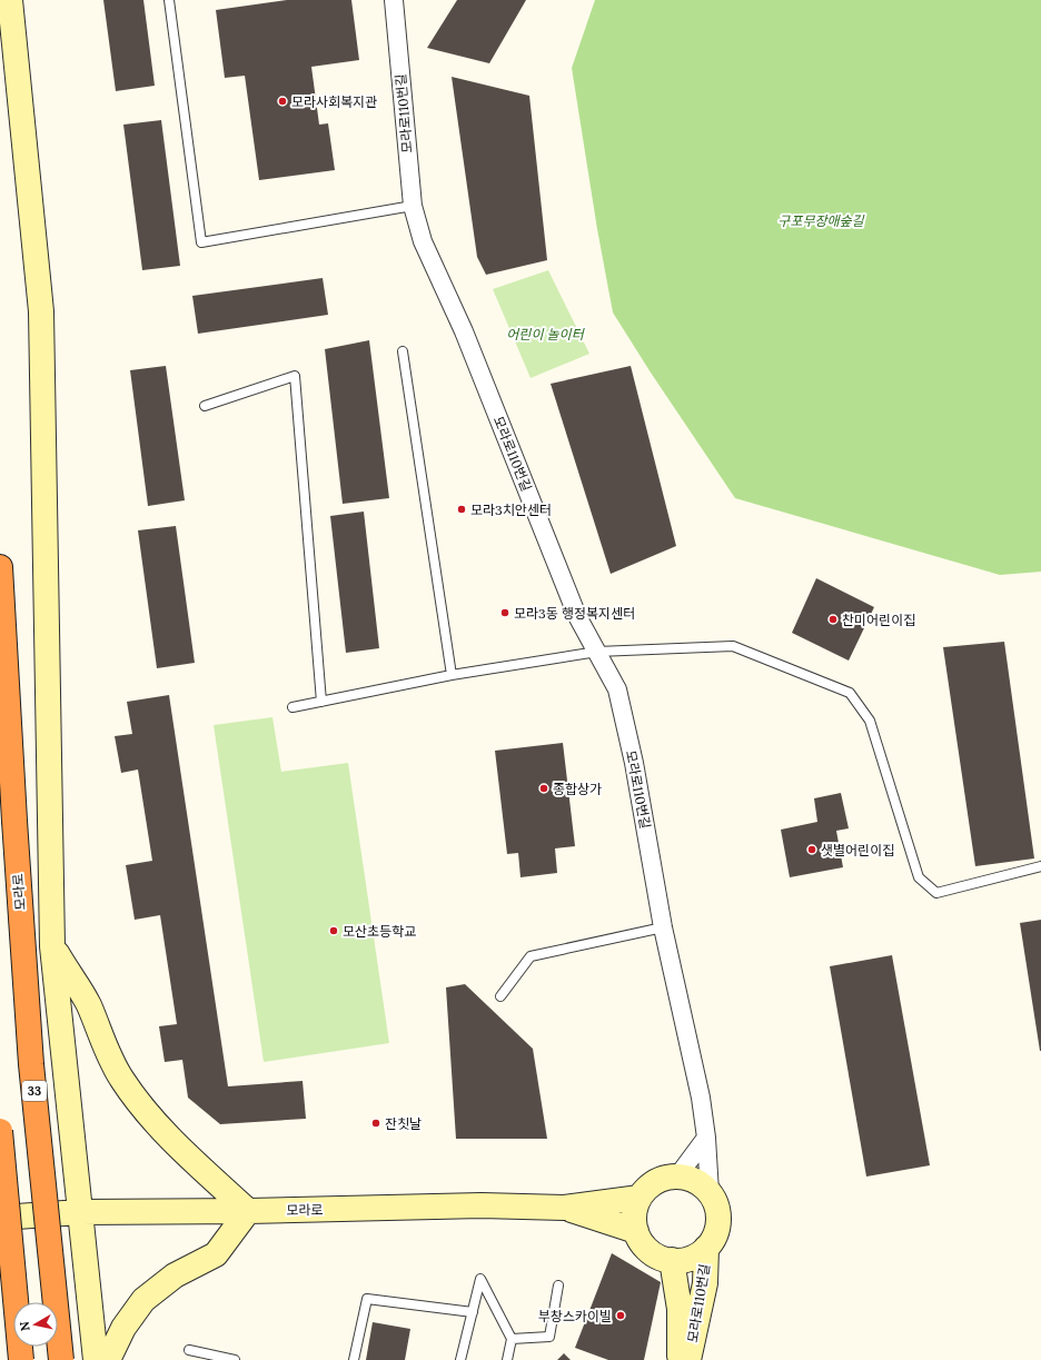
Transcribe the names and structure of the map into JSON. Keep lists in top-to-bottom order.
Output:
{
  "streets": {
    "highway": ["모라로", "33"],
    "main road": ["모라로110번길"]
  },
  "crossings": [
    ["모라로110번길", "모라로"]
  ],
  "parks": ["구포무장애숲길", "어린이 놀이터"],
  "places": [
    "모라사회복지관",
    "모라3치안센터",
    "모라3동 행정복지센터",
    "찬미어린이집",
    "종합상가",
    "샛별어린이집",
    "모산초등학교",
    "잔칫날",
    "부창스카이빌"
  ],
  "north": "left"
}
